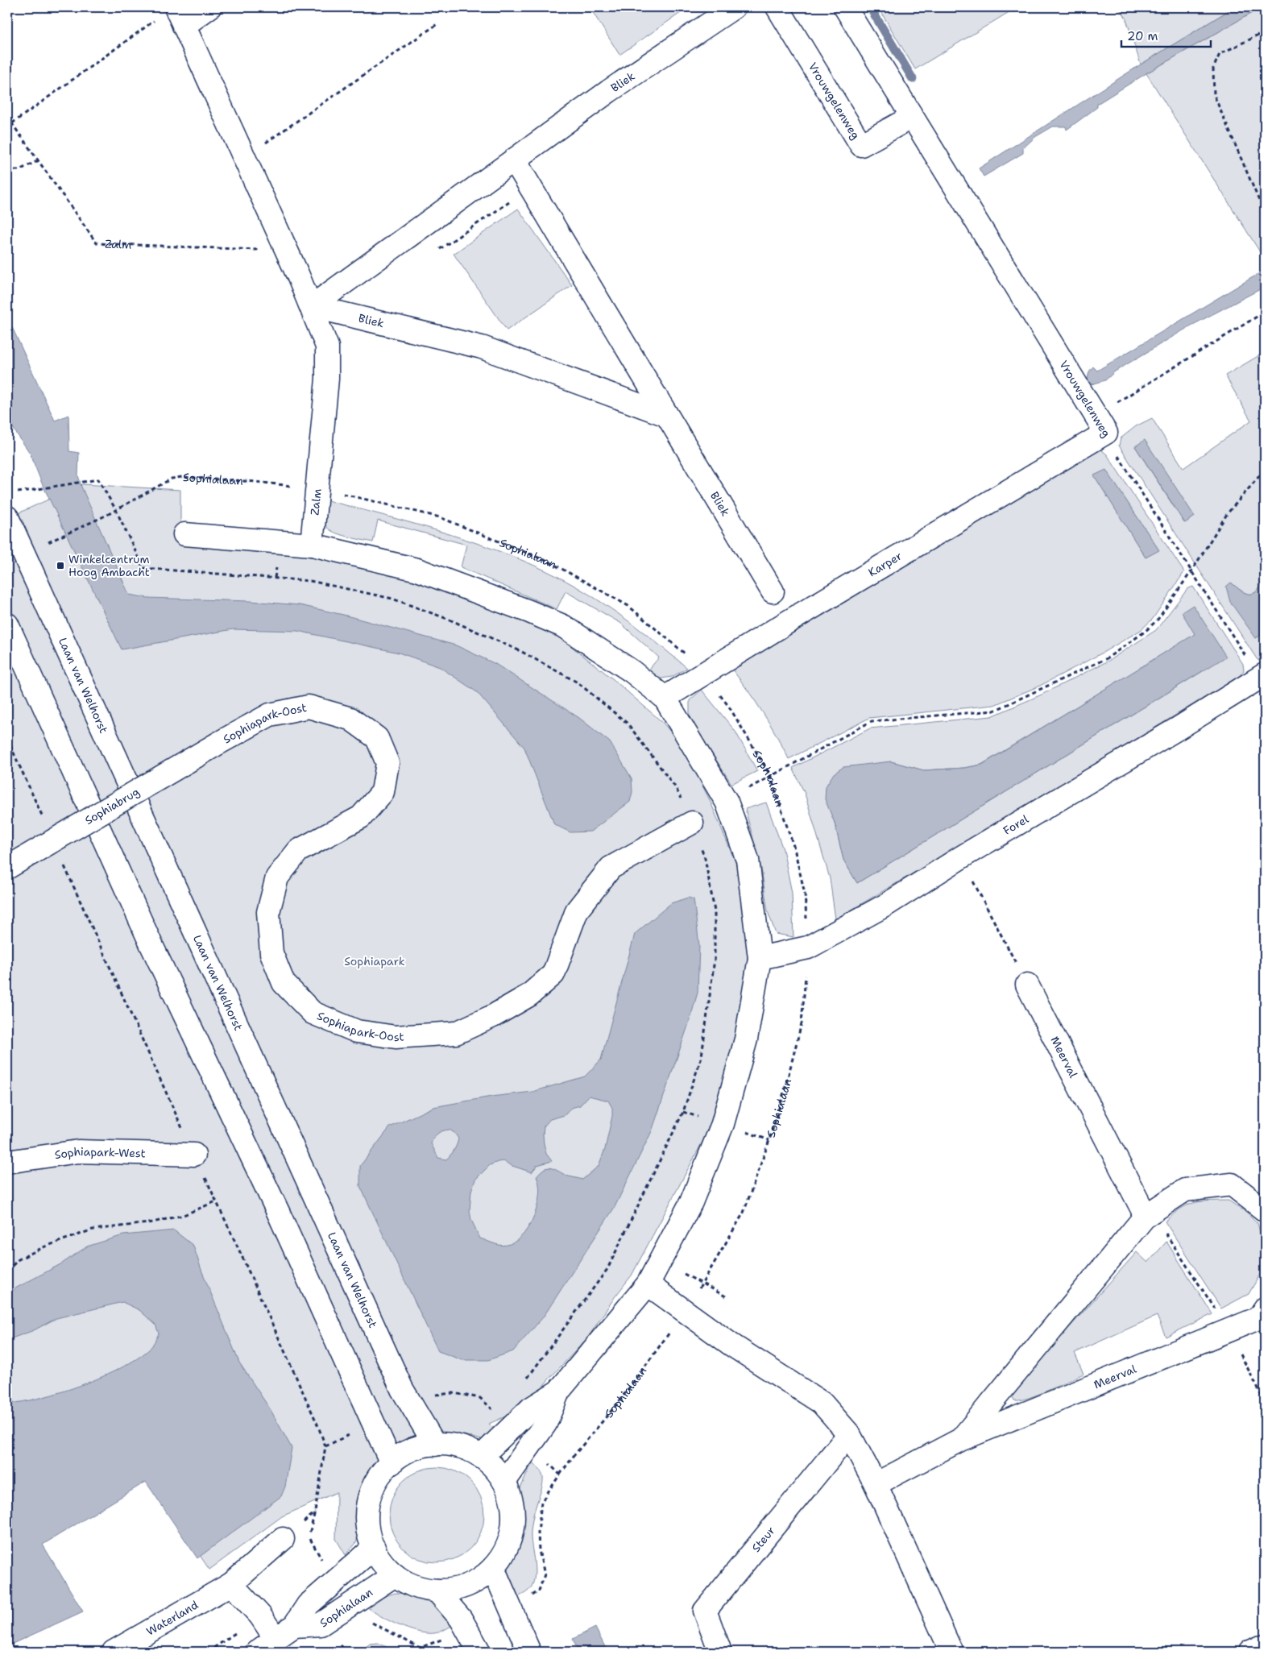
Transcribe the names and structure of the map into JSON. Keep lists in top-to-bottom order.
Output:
{
  "streets": {
    "street": [
      "Bliek",
      "Vrouwgelenweg",
      "Zalm",
      "Sophialaan",
      "Karper",
      "Laan van Welhorst",
      "Sophiapark-Oost",
      "Sophiabrug",
      "Forel",
      "Meerval",
      "Sophiapark-West",
      "Steur",
      "Waterland"
    ]
  },
  "crossings": [
    ["Bliek", "Zalm"],
    ["Vrouwgelenweg", "Karper"],
    ["Vrouwgelenweg", "Forel"],
    ["Zalm", "Sophialaan"],
    ["Sophialaan", "Karper"],
    ["Sophialaan", "Forel"],
    ["Sophiapark-Oost", "Sophiabrug"]
  ],
  "parks": ["Sophiapark"],
  "places": {
    "transit": ["Winkelcentrum Hoog Ambacht"]
  },
  "scale_bar": "20 m"
}
